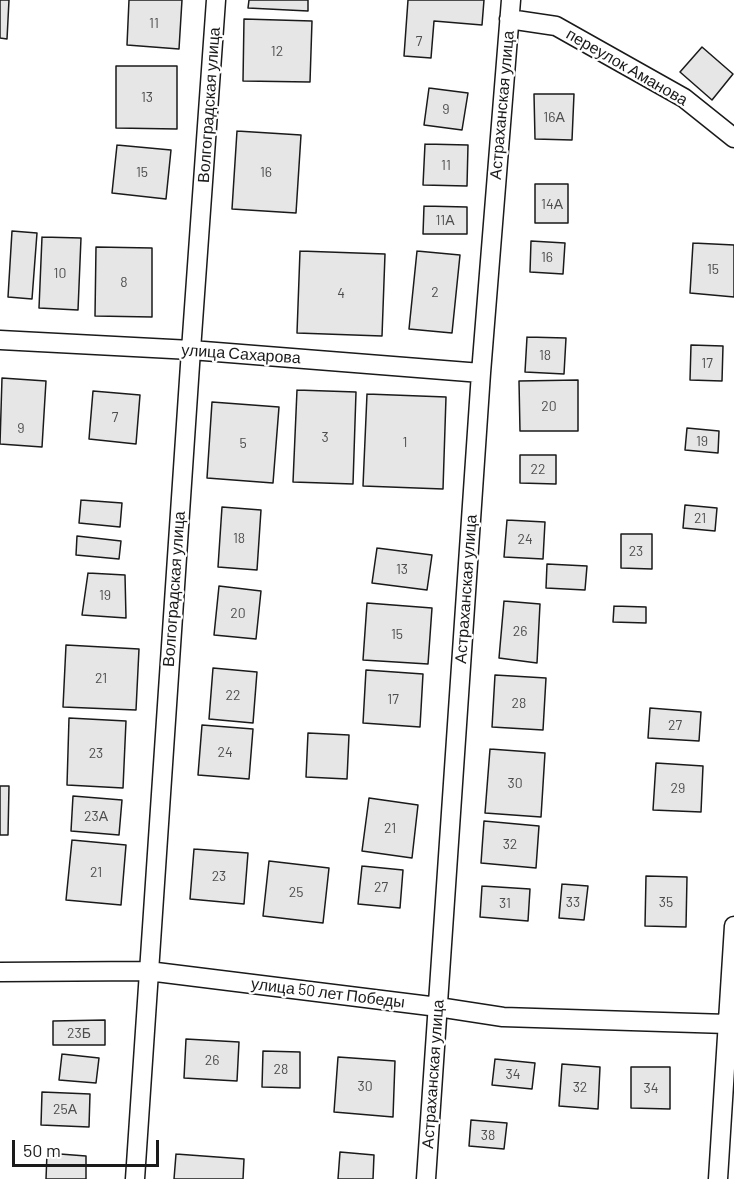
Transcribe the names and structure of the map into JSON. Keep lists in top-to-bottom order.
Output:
{
  "streets": {
    "street": [
      "переулок Аманова",
      "Волгоградская улица",
      "Астраханская улица",
      "улица Сахарова",
      "улица 50 лет Победы"
    ]
  },
  "crossings": [
    ["переулок Аманова", "Астраханская улица"],
    ["Волгоградская улица", "улица Сахарова"],
    ["Волгоградская улица", "улица 50 лет Победы"],
    ["Астраханская улица", "улица Сахарова"],
    ["Астраханская улица", "улица 50 лет Победы"]
  ],
  "house_numbers": [
    "11",
    "7",
    "12",
    "13",
    "9",
    "16А",
    "11",
    "15",
    "16",
    "14А",
    "11А",
    "16",
    "15",
    "10",
    "8",
    "2",
    "4",
    "18",
    "17",
    "20",
    "7",
    "9",
    "3",
    "19",
    "1",
    "5",
    "22",
    "21",
    "18",
    "24",
    "23",
    "13",
    "19",
    "20",
    "26",
    "15",
    "21",
    "22",
    "17",
    "28",
    "27",
    "24",
    "23",
    "30",
    "29",
    "23А",
    "21",
    "32",
    "21",
    "23",
    "27",
    "25",
    "33",
    "35",
    "31",
    "23Б",
    "26",
    "28",
    "34",
    "30",
    "32",
    "34",
    "25А",
    "38"
  ],
  "scale_bar": "50 m"
}
